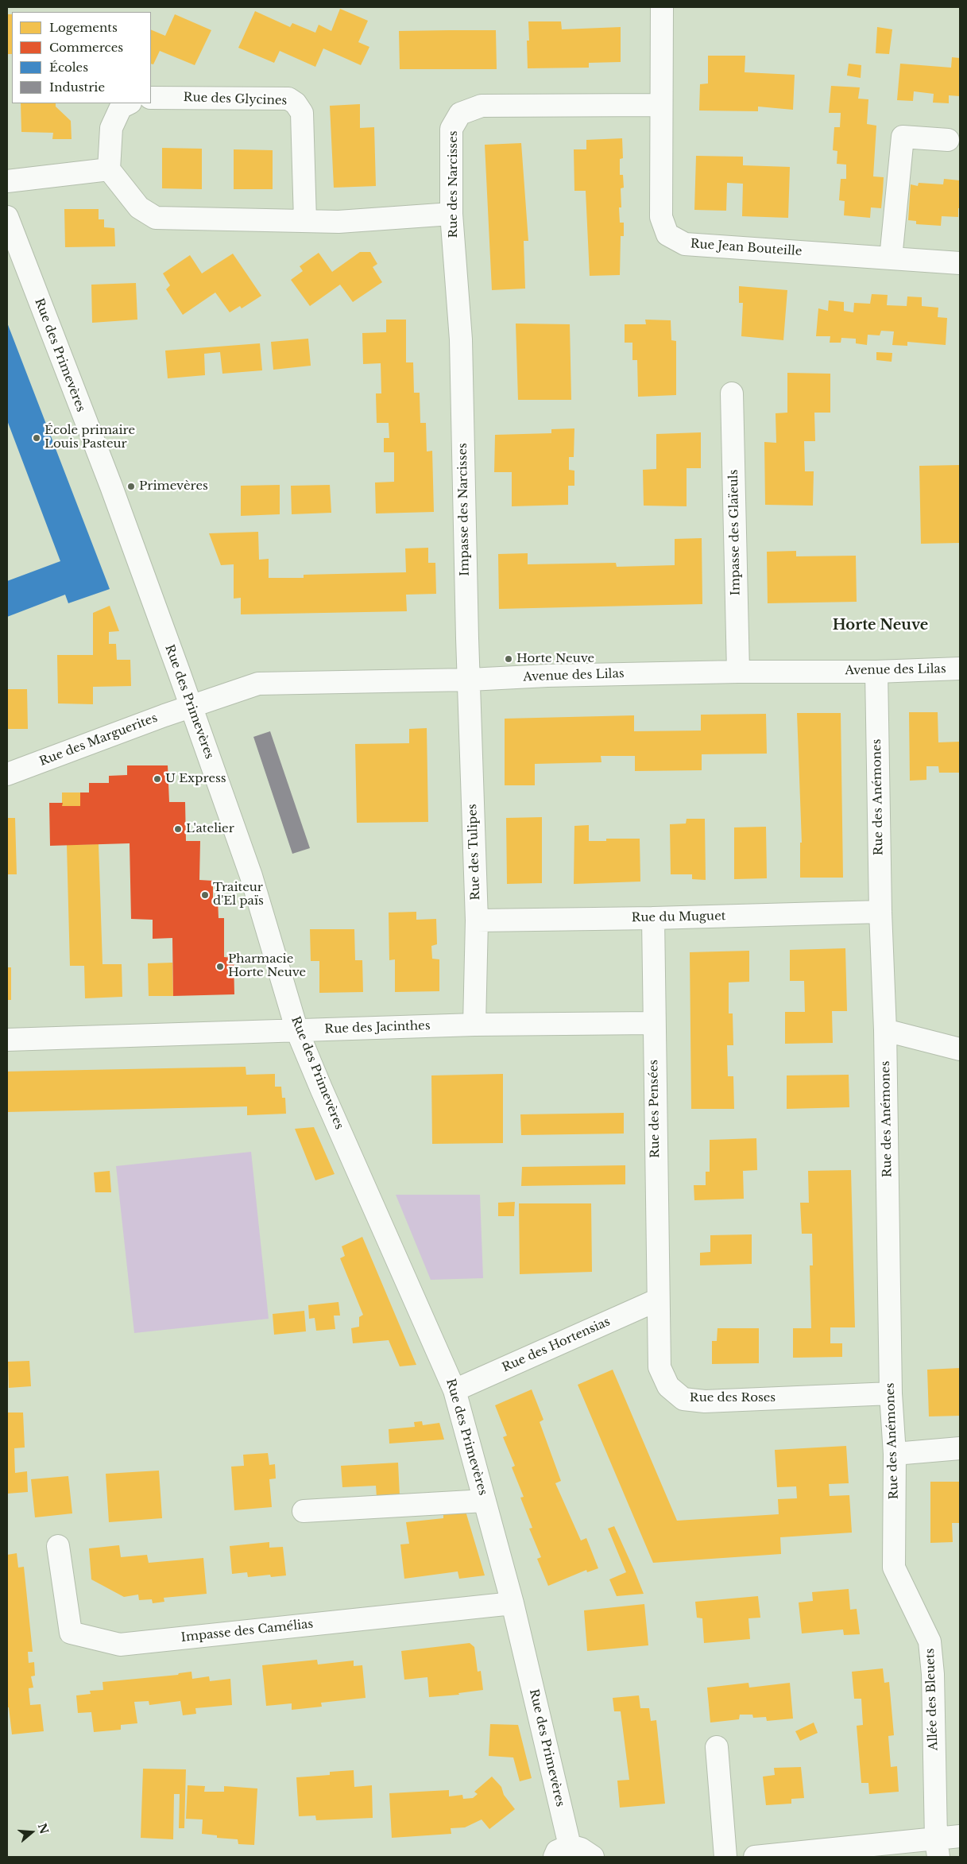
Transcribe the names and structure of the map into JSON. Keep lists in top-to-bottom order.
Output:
{
  "streets": {
    "street": [
      "Rue des Glycines",
      "Rue des Narcisses",
      "Rue Jean Bouteille",
      "Rue des Primevères",
      "Impasse des Narcisses",
      "Impasse des Glaïeuls",
      "Avenue des Lilas",
      "Rue des Marguerites",
      "Rue des Anémones",
      "Rue des Tulipes",
      "Rue du Muguet",
      "Rue des Jacinthes",
      "Rue des Pensées",
      "Rue des Hortensias",
      "Rue des Roses",
      "Impasse des Camélias",
      "Allée des Bleuets"
    ]
  },
  "crossings": [
    ["Rue des Narcisses", "Rue Jean Bouteille"],
    ["Rue des Narcisses", "Impasse des Narcisses"],
    ["Rue des Primevères", "Avenue des Lilas"],
    ["Rue des Primevères", "Rue des Marguerites"],
    ["Rue des Primevères", "Rue des Jacinthes"],
    ["Rue des Primevères", "Rue des Hortensias"],
    ["Rue des Primevères", "Impasse des Camélias"],
    ["Impasse des Narcisses", "Avenue des Lilas"],
    ["Impasse des Narcisses", "Rue des Tulipes"],
    ["Impasse des Glaïeuls", "Avenue des Lilas"],
    ["Avenue des Lilas", "Rue des Marguerites"],
    ["Avenue des Lilas", "Rue des Anémones"],
    ["Avenue des Lilas", "Rue des Tulipes"],
    ["Rue des Anémones", "Rue du Muguet"],
    ["Rue des Anémones", "Rue des Roses"],
    ["Rue des Anémones", "Allée des Bleuets"],
    ["Rue des Tulipes", "Rue du Muguet"],
    ["Rue des Tulipes", "Rue des Jacinthes"],
    ["Rue du Muguet", "Rue des Pensées"],
    ["Rue des Jacinthes", "Rue des Pensées"],
    ["Rue des Pensées", "Rue des Hortensias"],
    ["Rue des Pensées", "Rue des Roses"],
    ["Rue des Hortensias", "Rue des Roses"]
  ],
  "districts": ["Horte Neuve"],
  "places": [
    "École primaire Louis Pasteur",
    "Primevères",
    "Horte Neuve",
    "U Express",
    "L'atelier",
    "Traiteur d'El païs",
    "Pharmacie Horte Neuve"
  ],
  "legend": [
    "Logements",
    "Commerces",
    "Écoles",
    "Industrie"
  ],
  "north": "right"
}
